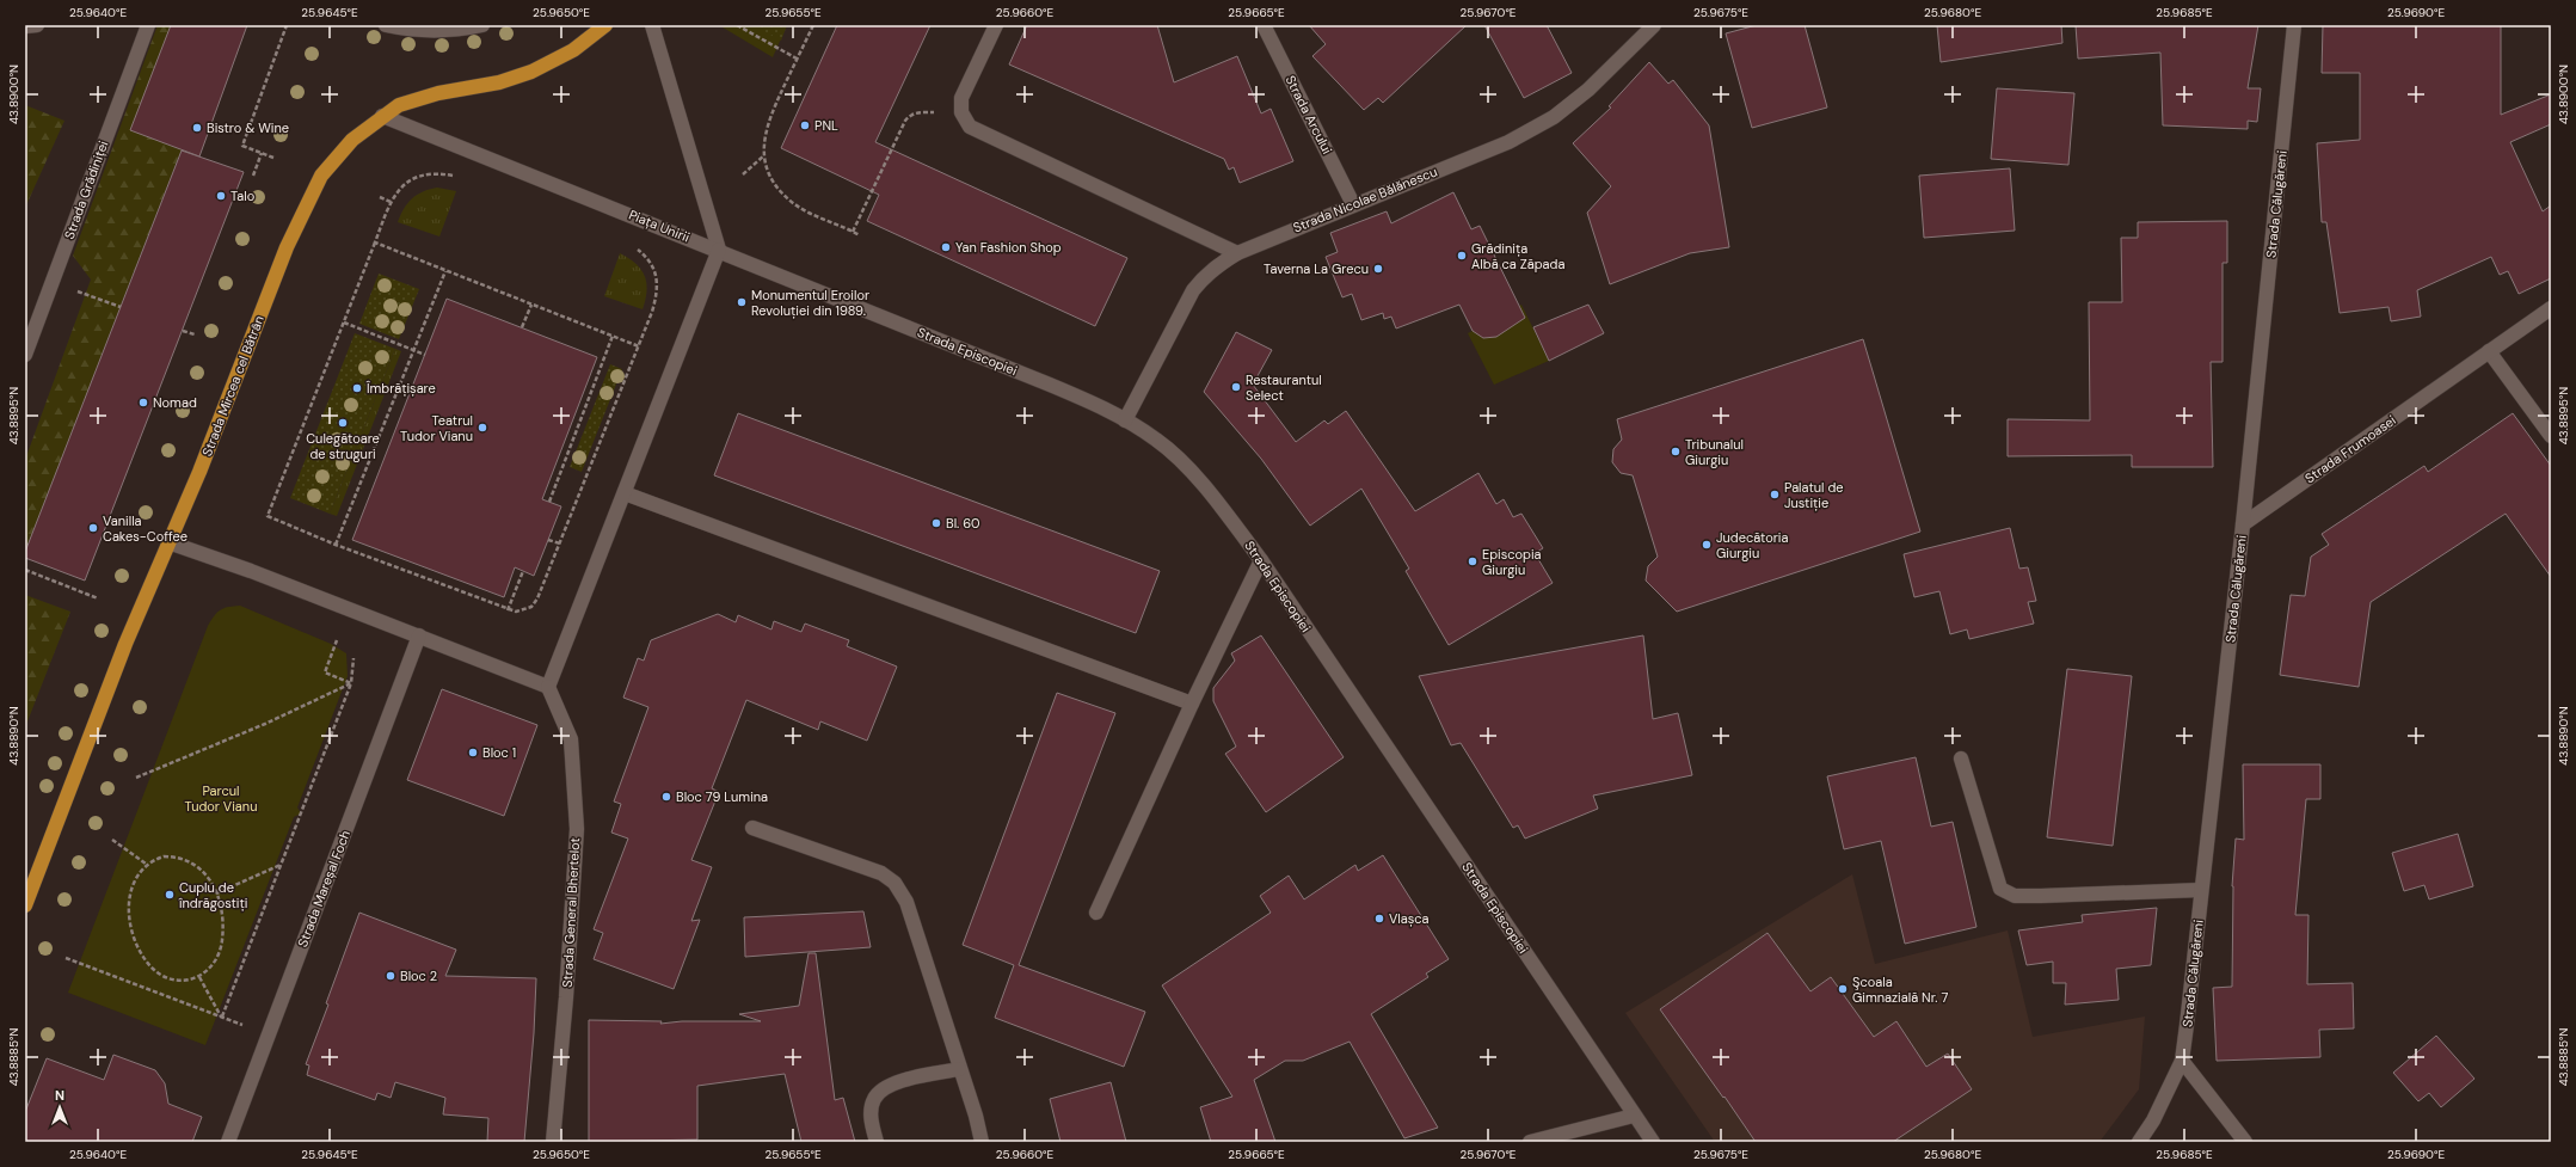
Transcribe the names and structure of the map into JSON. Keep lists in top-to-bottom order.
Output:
{
  "streets": {
    "main road": ["Strada Mircea cel Bătrân"],
    "street": [
      "Strada Arcului",
      "Strada Grădiniței",
      "Strada Nicolae Bălănescu",
      "Strada Călugăreni",
      "Piața Unirii",
      "Strada Episcopiei",
      "Strada Frumoasei",
      "Strada Mareșal Foch",
      "Strada General Bhertelot"
    ]
  },
  "crossings": [
    ["Strada Arcului", "Strada Nicolae Bălănescu"],
    ["Strada Nicolae Bălănescu", "Strada Episcopiei"],
    ["Strada Călugăreni", "Strada Frumoasei"],
    ["Piața Unirii", "Strada Episcopiei"],
    ["Piața Unirii", "Strada Mircea cel Bătrân"]
  ],
  "parks": ["Parcul Tudor Vianu"],
  "places": [
    "PNL",
    "Bistro & Wine",
    "Talo",
    "Yan Fashion Shop",
    "Grădinița Albă ca Zăpada",
    "Taverna La Grecu",
    "Monumentul Eroilor Revoluției din 1989.",
    "Restaurantul Select",
    "Îmbrățișare",
    "Nomad",
    "Culegătoare de struguri",
    "Teatrul Tudor Vianu",
    "Tribunalul Giurgiu",
    "Palatul de Justiție",
    "Bl. 60",
    "Vanilla Cakes-Coffee",
    "Judecătoria Giurgiu",
    "Episcopia Giurgiu",
    "Bloc 1",
    "Bloc 79 Lumina",
    "Cuplu de îndrăgostiți",
    "Vlașca",
    "Bloc 2",
    "Şcoala Gimnazială Nr. 7"
  ],
  "north": "top",
  "coordinates": [
    "25.9640°E",
    "25.9645°E",
    "25.9650°E",
    "25.9655°E",
    "25.9660°E",
    "25.9665°E",
    "25.9670°E",
    "25.9675°E",
    "25.9680°E",
    "25.9685°E",
    "25.9690°E",
    "43.8900°N",
    "43.8895°N",
    "43.8890°N",
    "43.8885°N"
  ]
}
